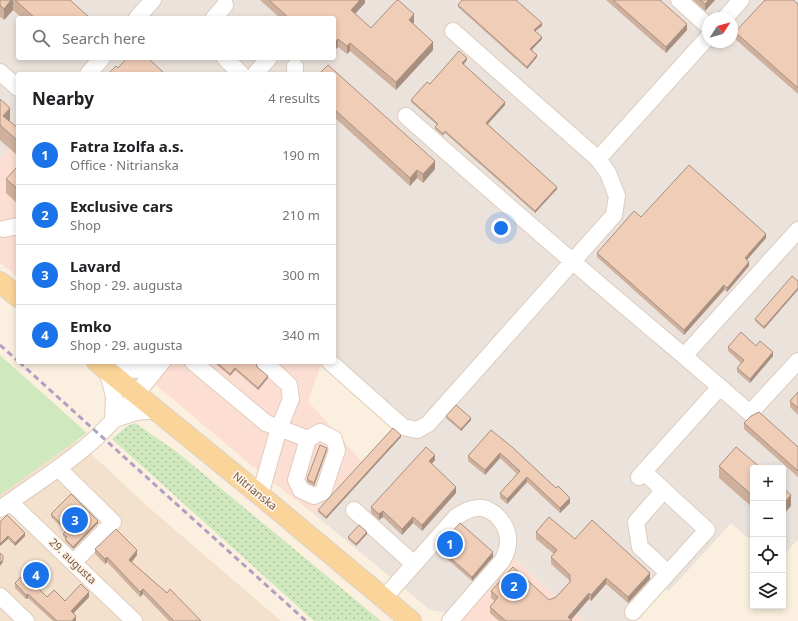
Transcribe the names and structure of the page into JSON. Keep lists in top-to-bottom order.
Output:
{
  "streets": {
    "main road": ["Nitrianska"],
    "street": ["29. augusta"]
  },
  "north": "top right",
  "page": {
    "search": "Search here",
    "heading": ["Nearby", "4 results"],
    "list": [
      {
        "mark": "1",
        "name": "Fatra Izolfa a.s.",
        "note": "Office · Nitrianska",
        "value": "190 m"
      },
      {
        "mark": "2",
        "name": "Exclusive cars",
        "note": "Shop",
        "value": "210 m"
      },
      {
        "mark": "3",
        "name": "Lavard",
        "note": "Shop · 29. augusta",
        "value": "300 m"
      },
      {
        "mark": "4",
        "name": "Emko",
        "note": "Shop · 29. augusta",
        "value": "340 m"
      }
    ],
    "map_buttons": ["+", "−"],
    "pins": [
      "3",
      "1",
      "4",
      "2"
    ]
  }
}
